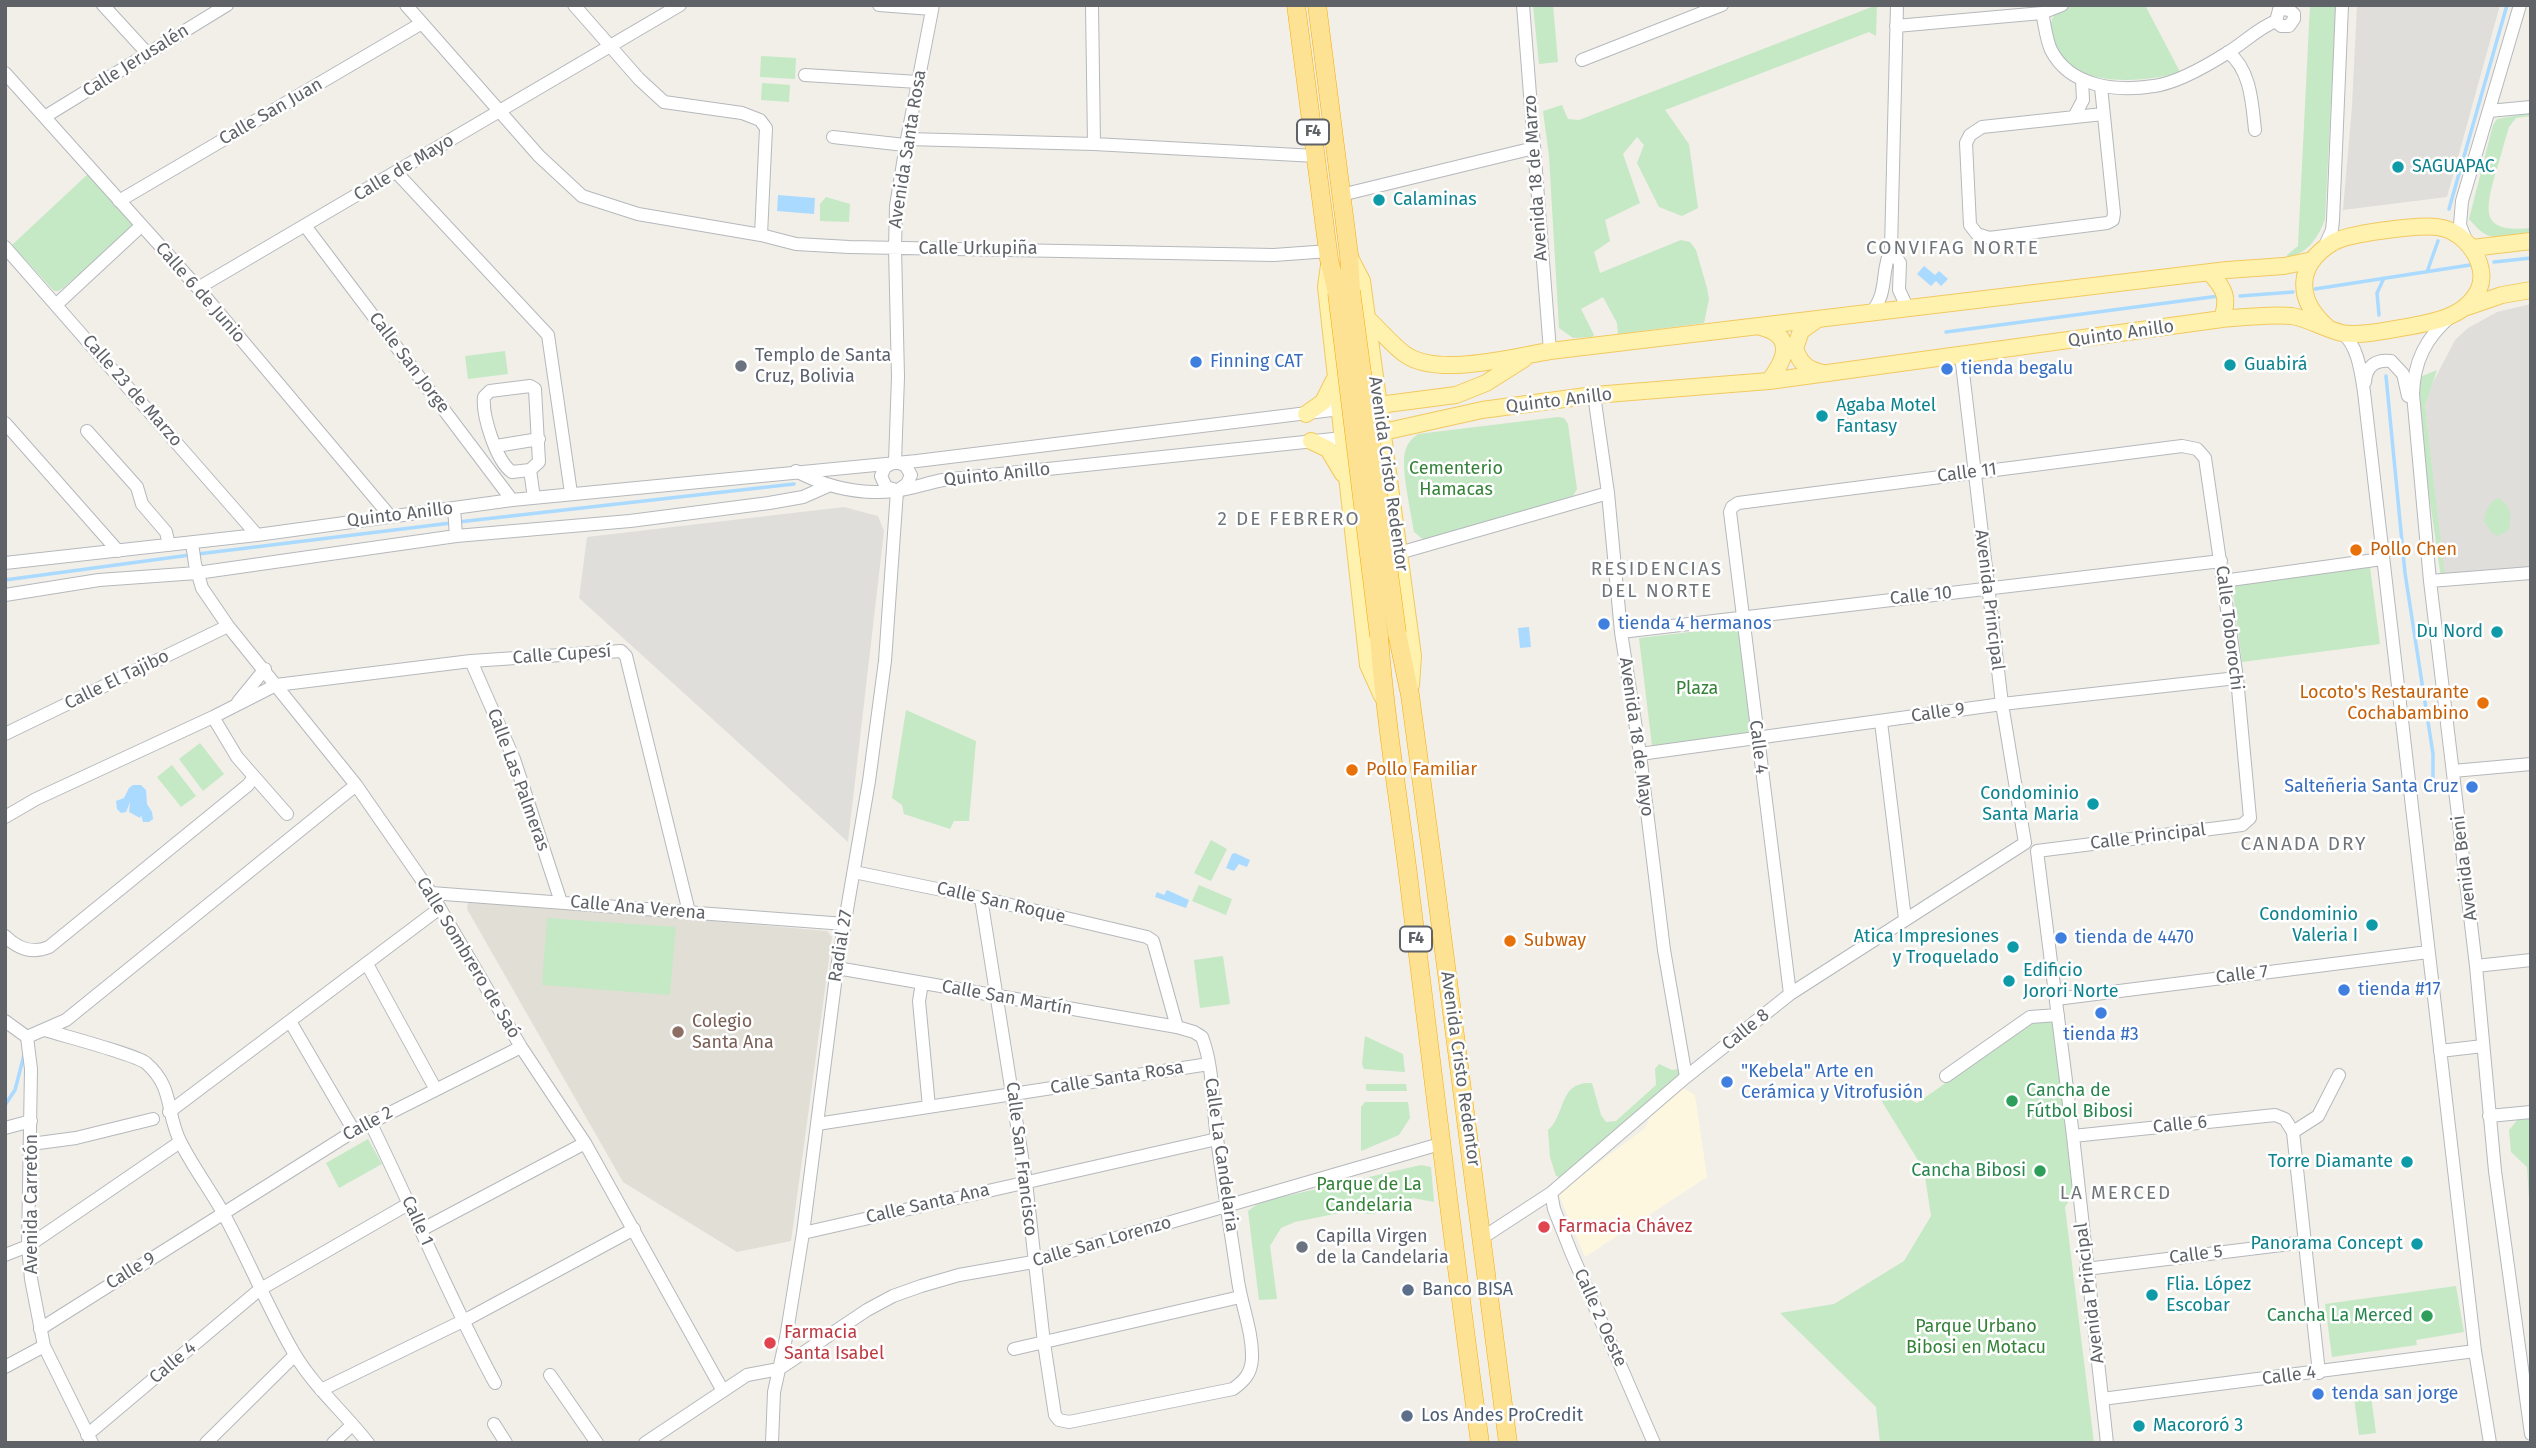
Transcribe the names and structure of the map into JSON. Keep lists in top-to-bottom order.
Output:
{
  "streets": {
    "highway": ["F4", "Avenida Cristo Redentor"],
    "main road": ["Quinto Anillo"],
    "street": [
      "Calle Jerusalén",
      "Calle San Juan",
      "Avenida Santa Rosa",
      "Calle de Mayo",
      "Avenida 18 de Marzo",
      "Calle Urkupiña",
      "Calle 6 de Junio",
      "Calle San Jorge",
      "Calle 23 de Marzo",
      "Calle 11",
      "Calle 10",
      "Avenida Principal",
      "Calle Toborochi",
      "Calle Cupesí",
      "Calle El Tajibo",
      "Calle 9",
      "Avenida 18 de Mayo",
      "Calle 4",
      "Calle Las Palmeras",
      "Calle Principal",
      "Avenida Beni",
      "Calle San Roque",
      "Calle Ana Verena",
      "Radial 27",
      "Calle Sombrero de Saó",
      "Calle 7",
      "Calle San Martín",
      "Calle 8",
      "Calle Santa Rosa",
      "Calle 2",
      "Calle 6",
      "Calle La Candelaria",
      "Calle San Francisco",
      "Avenida Carretón",
      "Calle Santa Ana",
      "Calle 1",
      "Calle San Lorenzo",
      "Calle 5",
      "Calle 2 Oeste"
    ]
  },
  "crossings": [
    ["Calle Jerusalén", "Calle 6 de Junio"],
    ["Calle San Juan", "Calle Urkupiña"],
    ["Calle San Juan", "Calle 6 de Junio"],
    ["Avenida Santa Rosa", "Calle Urkupiña"],
    ["Avenida Santa Rosa", "Quinto Anillo"],
    ["Avenida Santa Rosa", "Radial 27"],
    ["Calle de Mayo", "Calle Urkupiña"],
    ["Calle de Mayo", "Calle 6 de Junio"],
    ["Calle de Mayo", "Calle San Jorge"],
    ["Avenida 18 de Marzo", "Quinto Anillo"],
    ["Calle Urkupiña", "Avenida Cristo Redentor"],
    ["Calle 6 de Junio", "Quinto Anillo"],
    ["Quinto Anillo", "Calle San Jorge"],
    ["Quinto Anillo", "Calle 23 de Marzo"],
    ["Quinto Anillo", "Avenida Cristo Redentor"],
    ["Quinto Anillo", "Avenida Principal"],
    ["Quinto Anillo", "Avenida 18 de Mayo"],
    ["Quinto Anillo", "Avenida Beni"],
    ["Quinto Anillo", "Radial 27"],
    ["Quinto Anillo", "Calle Sombrero de Saó"],
    ["Calle 11", "Avenida Principal"],
    ["Calle 11", "Calle Toborochi"],
    ["Calle 11", "Calle 4"],
    ["Avenida Cristo Redentor", "Calle 8"],
    ["Avenida Cristo Redentor", "Calle San Lorenzo"],
    ["Calle 10", "Avenida Principal"],
    ["Calle 10", "Calle Toborochi"],
    ["Calle 10", "Avenida 18 de Mayo"],
    ["Calle 10", "Calle 4"],
    ["Avenida Principal", "Calle 9"],
    ["Avenida Principal", "Calle 4"],
    ["Avenida Principal", "Calle Principal"],
    ["Avenida Principal", "Calle 7"],
    ["Avenida Principal", "Calle 8"],
    ["Avenida Principal", "Calle 6"],
    ["Avenida Principal", "Calle 5"],
    ["Calle Toborochi", "Calle 9"],
    ["Calle Toborochi", "Calle Principal"],
    ["Calle Cupesí", "Calle Las Palmeras"],
    ["Calle Cupesí", "Calle Ana Verena"],
    ["Calle Cupesí", "Calle Sombrero de Saó"],
    ["Calle El Tajibo", "Calle Sombrero de Saó"],
    ["Calle 9", "Avenida 18 de Mayo"],
    ["Calle 9", "Calle 4"],
    ["Calle 9", "Calle 2"],
    ["Calle 9", "Avenida Carretón"],
    ["Avenida 18 de Mayo", "Calle 8"],
    ["Calle 4", "Calle 8"],
    ["Calle 4", "Avenida Carretón"],
    ["Calle 4", "Calle 1"],
    ["Calle Las Palmeras", "Calle Ana Verena"],
    ["Calle San Roque", "Radial 27"],
    ["Calle San Roque", "Calle San Martín"],
    ["Calle San Roque", "Calle La Candelaria"],
    ["Calle San Roque", "Calle San Francisco"],
    ["Calle Ana Verena", "Radial 27"],
    ["Calle Ana Verena", "Calle Sombrero de Saó"],
    ["Radial 27", "Calle San Martín"],
    ["Radial 27", "Calle Santa Rosa"],
    ["Radial 27", "Calle Santa Ana"],
    ["Radial 27", "Calle San Lorenzo"],
    ["Calle Sombrero de Saó", "Calle 2"],
    ["Calle Sombrero de Saó", "Calle San Lorenzo"],
    ["Calle San Martín", "Calle La Candelaria"],
    ["Calle San Martín", "Calle San Francisco"],
    ["Calle 8", "Calle 2 Oeste"],
    ["Calle Santa Rosa", "Calle La Candelaria"],
    ["Calle Santa Rosa", "Calle San Francisco"],
    ["Calle 2", "Calle 1"],
    ["Calle La Candelaria", "Calle San Francisco"],
    ["Calle La Candelaria", "Calle Santa Ana"],
    ["Calle La Candelaria", "Calle San Lorenzo"],
    ["Calle San Francisco", "Calle Santa Ana"],
    ["Calle San Francisco", "Calle San Lorenzo"]
  ],
  "districts": [
    "CONVIFAG NORTE",
    "2 DE FEBRERO",
    "RESIDENCIAS DEL NORTE",
    "CANADA DRY",
    "LA MERCED"
  ],
  "parks": [
    "Cementerio Hamacas",
    "Plaza",
    "Parque de La Candelaria",
    "Parque Urbano Bibosi en Motacu"
  ],
  "places": [
    "SAGUAPAC",
    "Calaminas",
    "Finning CAT",
    "Guabirá",
    "Templo de Santa Cruz, Bolivia",
    "tienda begalu",
    "Agaba Motel Fantasy",
    "Pollo Chen",
    "tienda 4 hermanos",
    "Du Nord",
    "Locoto's Restaurante Cochabambino",
    "Pollo Familiar",
    "Salteñeria Santa Cruz",
    "Condominio Santa Maria",
    "Condominio Valeria I",
    "tienda de 4470",
    "Subway",
    "Atica Impresiones y Troquelado",
    "Edificio Jorori Norte",
    "tienda #17",
    "tienda #3",
    "Colegio Santa Ana",
    "\"Kebela\" Arte en Cerámica y Vitrofusión",
    "Cancha de Fútbol Bibosi",
    "Torre Diamante",
    "Cancha Bibosi",
    "Farmacia Chávez",
    "Panorama Concept",
    "Capilla Virgen de la Candelaria",
    "Banco BISA",
    "Flia. López Escobar",
    "Cancha La Merced",
    "Farmacia Santa Isabel",
    "tenda san jorge",
    "Los Andes ProCredit",
    "Macororó 3"
  ]
}
